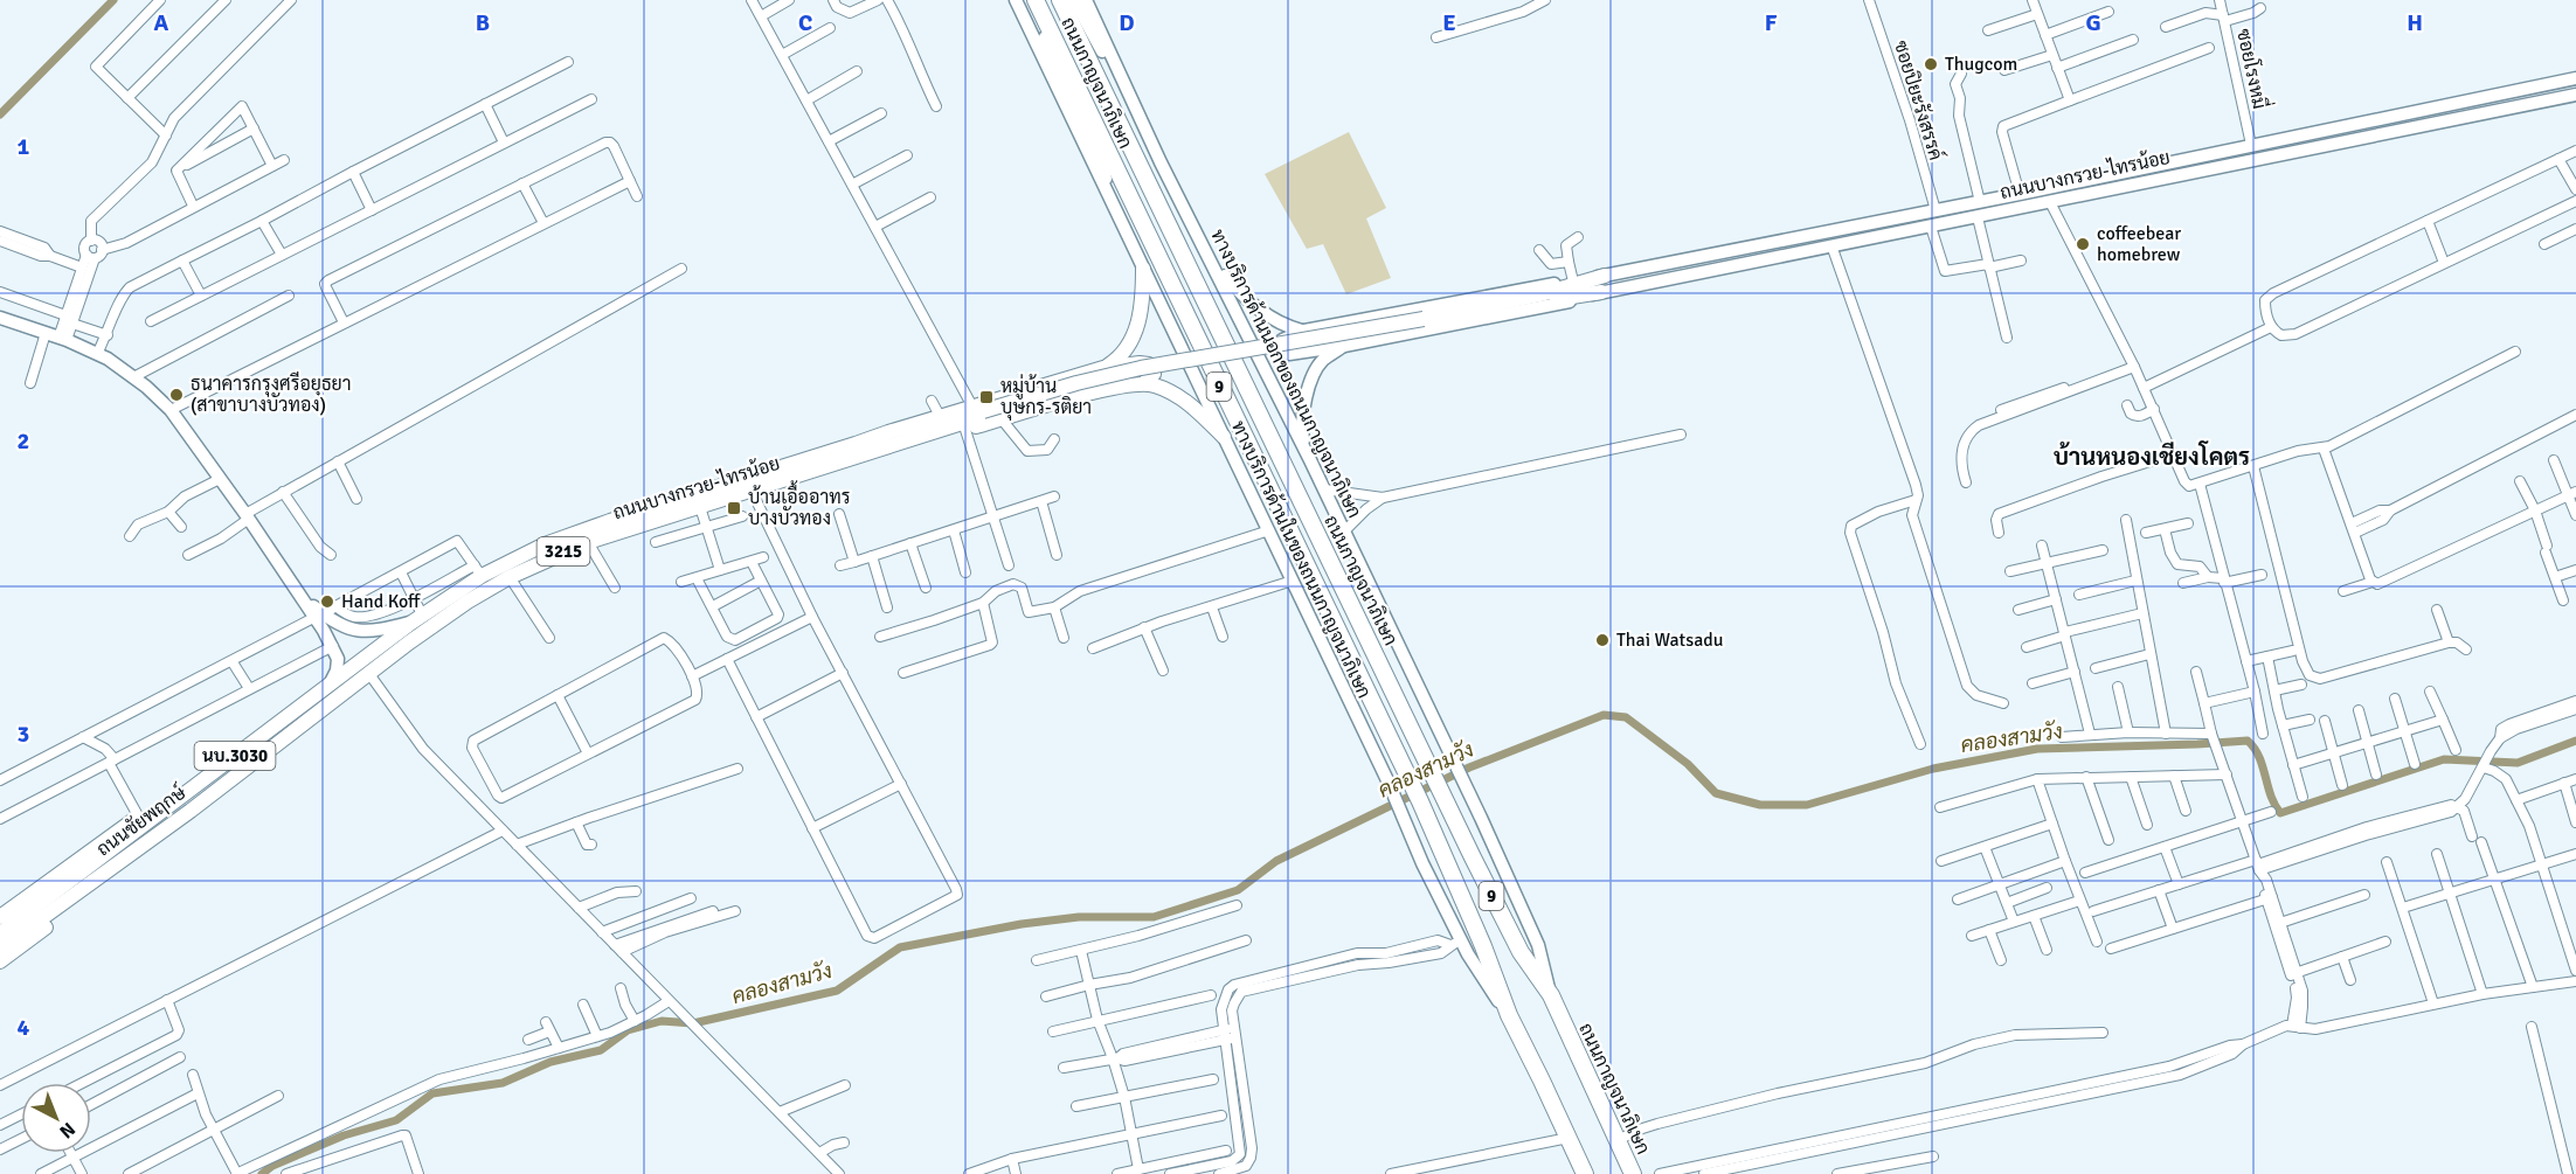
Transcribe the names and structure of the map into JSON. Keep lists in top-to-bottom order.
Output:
{
  "streets": {
    "highway": ["ถนนกาญจนาภิเษก", "9"],
    "main road": [
      "ถนนบางกรวย-ไทรน้อย",
      "ทางบริการด้านนอกของถนนกาญจนาภิเษก",
      "3215",
      "ทางบริการด้านในของถนนกาญจนาภิเษก",
      "นบ.3030",
      "ถนนชัยพฤกษ์"
    ],
    "street": ["ซอยโรงหมี่", "ซอยปิยะรังสรรค์"]
  },
  "crossings": [
    ["ซอยโรงหมี่", "ถนนบางกรวย-ไทรน้อย"],
    ["ถนนกาญจนาภิเษก", "ทางบริการด้านนอกของถนนกาญจนาภิเษก"],
    ["ถนนกาญจนาภิเษก", "ทางบริการด้านในของถนนกาญจนาภิเษก"],
    ["ซอยปิยะรังสรรค์", "ถนนบางกรวย-ไทรน้อย"],
    ["ถนนบางกรวย-ไทรน้อย", "ถนนชัยพฤกษ์"]
  ],
  "districts": ["บ้านหนองเชียงโคตร"],
  "water": ["คลองสามวัง"],
  "places": {
    "other": [
      "Thugcom",
      "coffeebear homebrew",
      "ธนาคารกรุงศรีอยุธยา (สาขาบางบัวทอง)",
      "Hand Koff",
      "Thai Watsadu"
    ],
    "transit": ["หมู่บ้าน บุษกร-รติยา", "บ้านเอื้ออาทร บางบัวทอง"]
  },
  "north": "bottom right",
  "grid": {
    "columns": [
      "A",
      "B",
      "C",
      "D",
      "E",
      "F",
      "G",
      "H"
    ],
    "rows": [
      "1",
      "2",
      "3",
      "4"
    ]
  }
}
